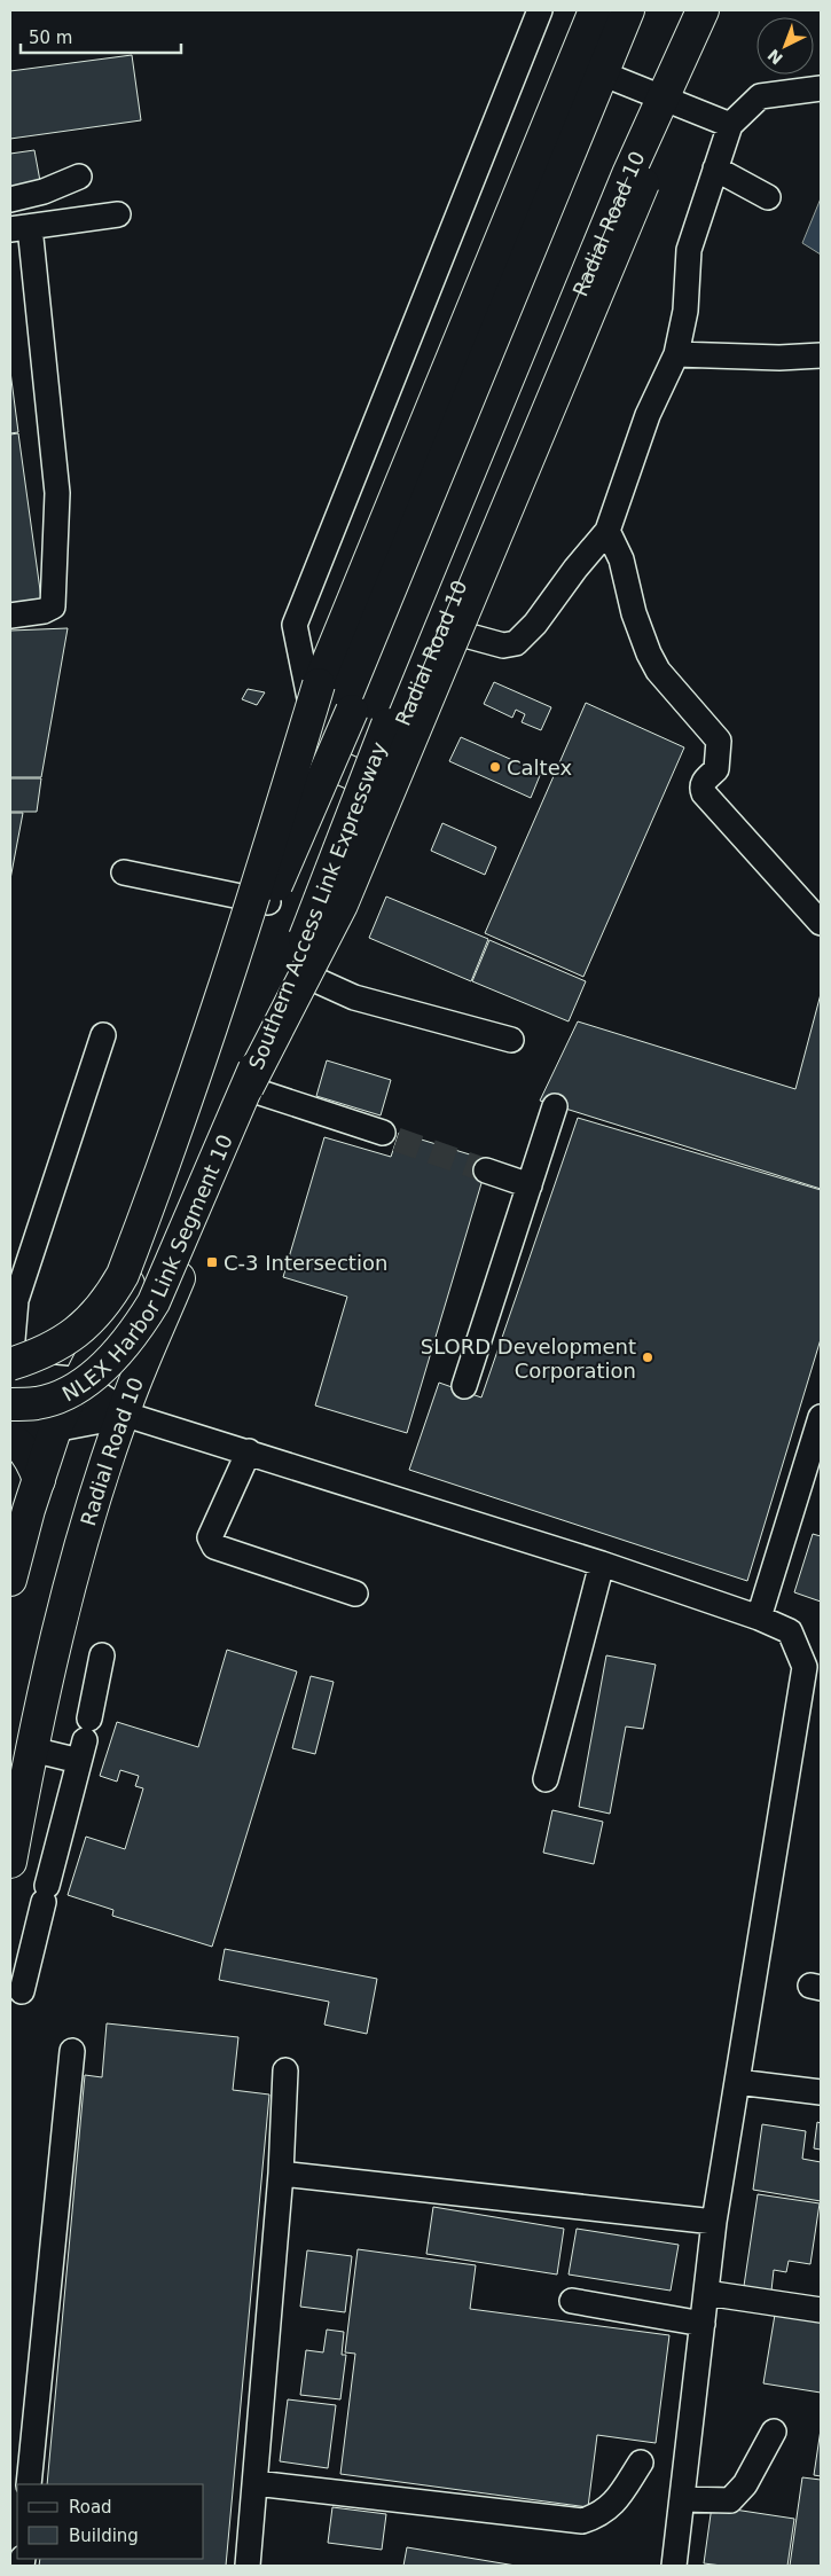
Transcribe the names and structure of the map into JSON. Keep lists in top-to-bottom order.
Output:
{
  "streets": {
    "highway": ["Radial Road 10", "Southern Access Link Expressway", "NLEX Harbor Link Segment 10"]
  },
  "crossings": [
    ["Radial Road 10", "Southern Access Link Expressway"],
    ["Radial Road 10", "NLEX Harbor Link Segment 10"],
    ["Southern Access Link Expressway", "NLEX Harbor Link Segment 10"]
  ],
  "places": {
    "other": ["Caltex", "SLORD Development Corporation"],
    "transit": ["C-3 Intersection"]
  },
  "legend": ["Road", "Building"],
  "scale_bar": "50 m",
  "north": "bottom left"
}
